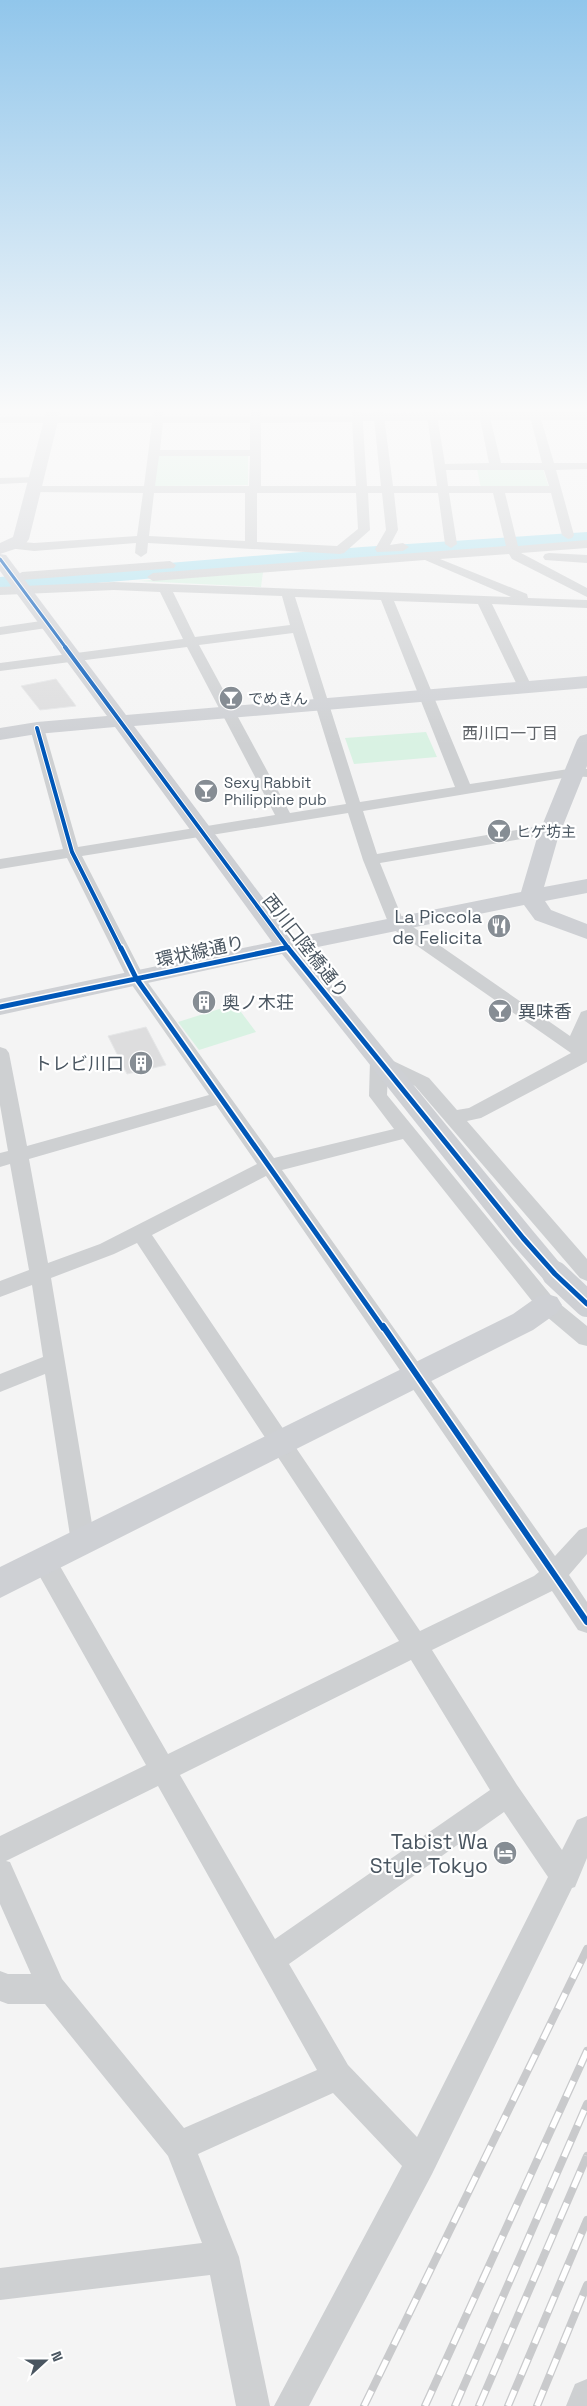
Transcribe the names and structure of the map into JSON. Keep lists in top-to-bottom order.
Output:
{
  "streets": {
    "street": ["西川口陸橋通り", "環状線通り"]
  },
  "crossings": [
    ["西川口陸橋通り", "環状線通り"]
  ],
  "districts": ["西川口一丁目"],
  "places": {
    "bar": [
      "でめきん",
      "Sexy Rabbit Philippine pub",
      "ヒゲ坊主",
      "異味香"
    ],
    "restaurant": ["La Piccola de Felicita"],
    "building": ["奥ノ木荘", "トレビ川口"],
    "hotel": ["Tabist Wa Style Tokyo"]
  },
  "north": "right"
}
